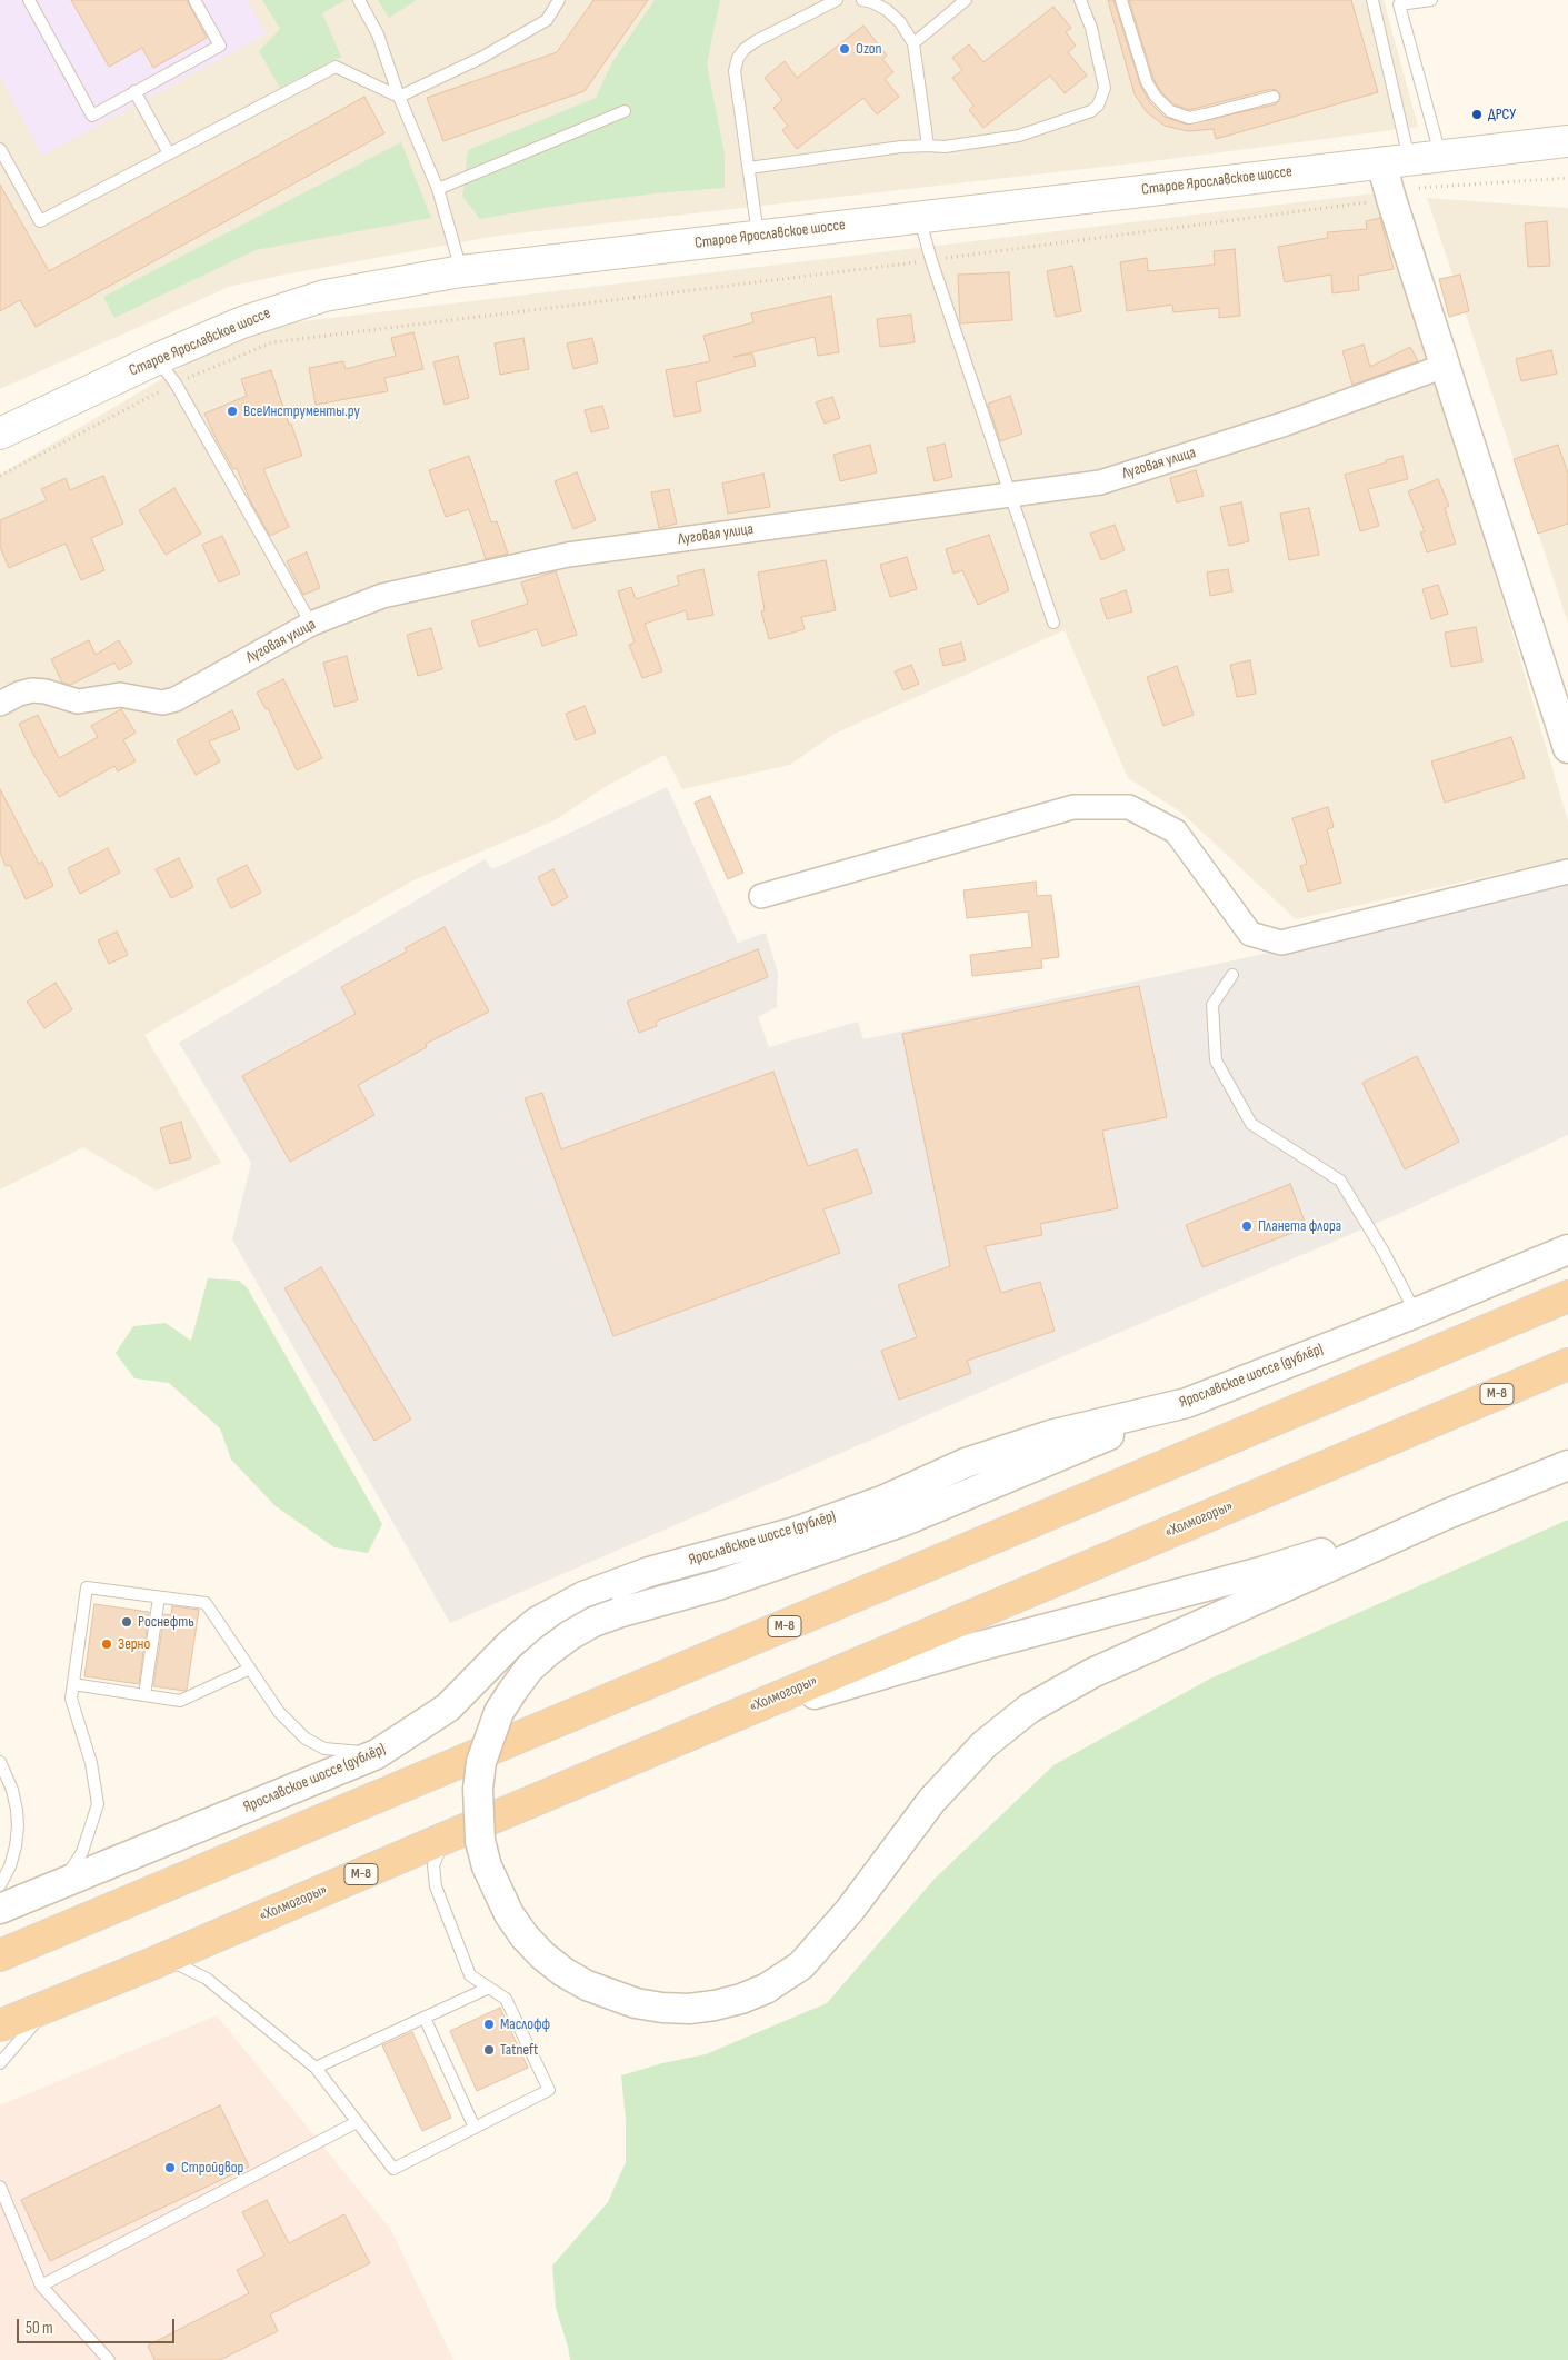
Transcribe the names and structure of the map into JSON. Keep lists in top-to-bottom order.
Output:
{
  "streets": {
    "highway": ["М-8", "«Холмогоры»"],
    "main road": ["Старое Ярославское шоссе"],
    "street": ["Луговая улица", "Ярославское шоссе (дублёр)"]
  },
  "places": [
    "Ozon",
    "ДРСУ",
    "ВсеИнструменты.ру",
    "Планета флора",
    "Роснефть",
    "Зерно",
    "Маслофф",
    "Tatneft",
    "Стройдвор"
  ],
  "scale_bar": "50 m"
}
